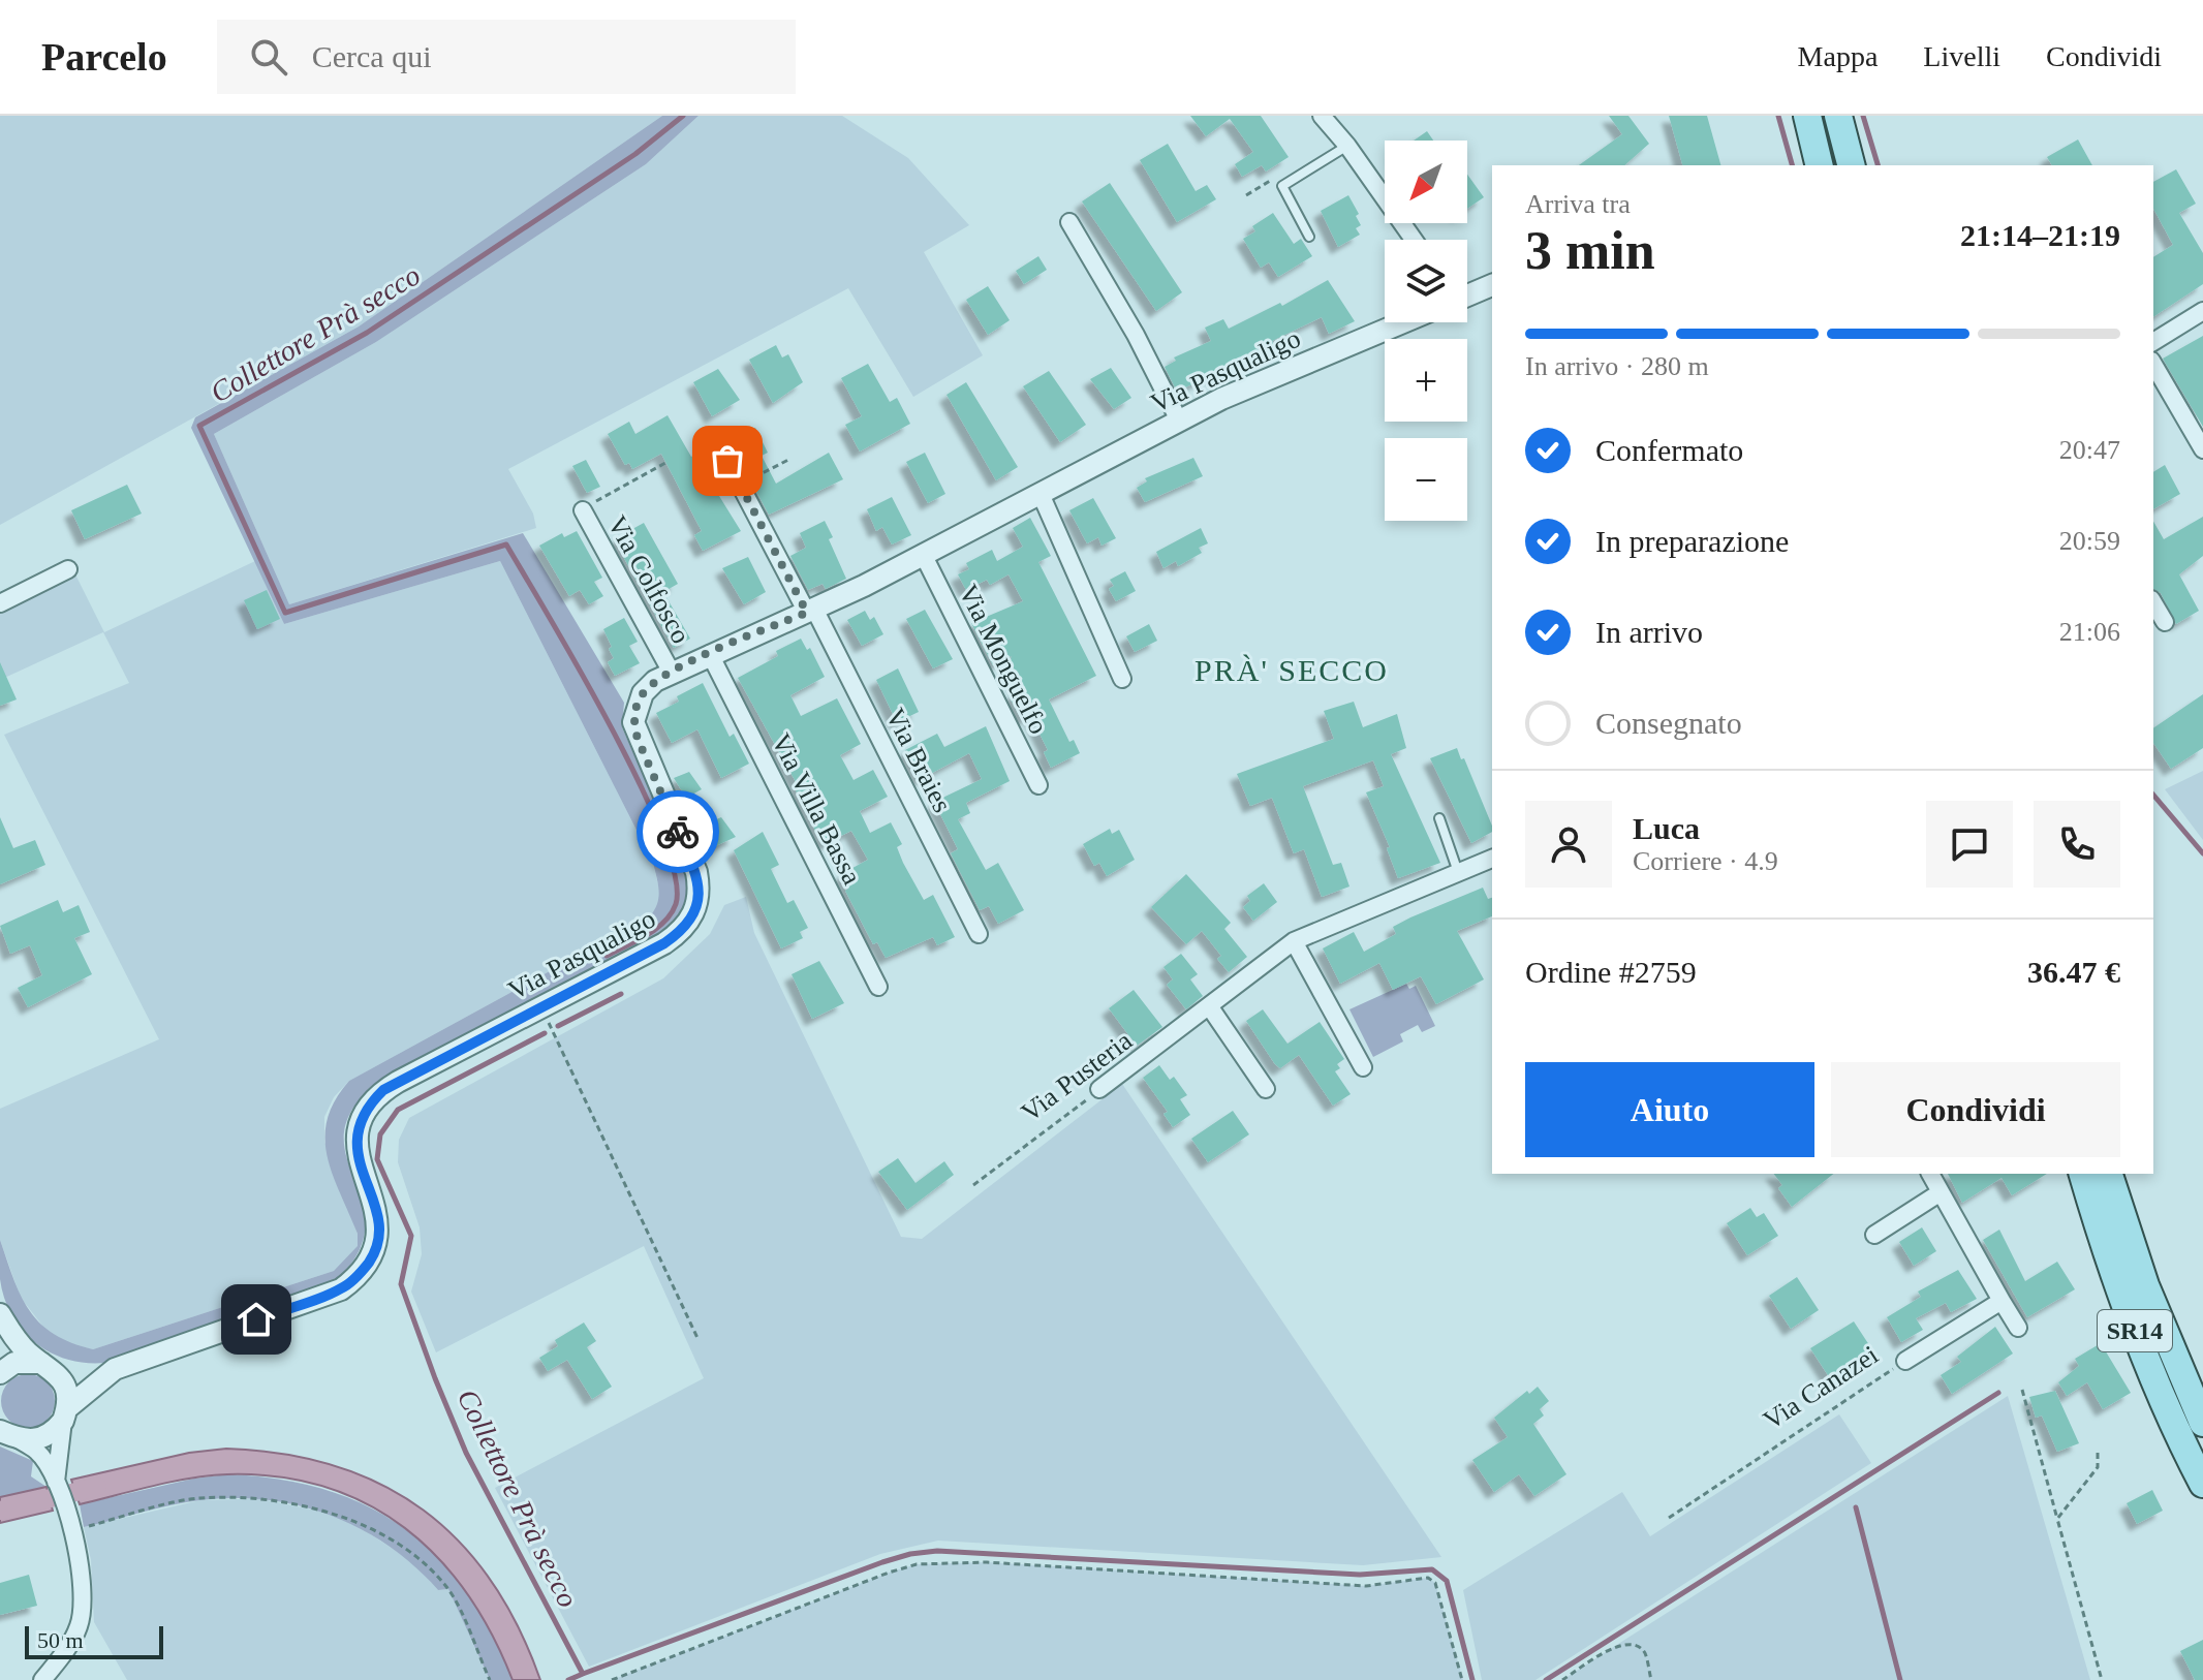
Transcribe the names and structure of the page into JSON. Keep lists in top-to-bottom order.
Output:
{
  "streets": {
    "main road": ["SR14"],
    "street": [
      "Via Pasqualigo",
      "Via Colfosco",
      "Via Monguelfo",
      "Via Braies",
      "Via Villa Bassa",
      "Via Pusteria",
      "Via Canazei"
    ]
  },
  "crossings": [
    ["Via Pasqualigo", "Via Colfosco"],
    ["Via Pasqualigo", "Via Monguelfo"],
    ["Via Pasqualigo", "Via Braies"],
    ["Via Pasqualigo", "Via Villa Bassa"]
  ],
  "districts": ["PRÀ' SECCO"],
  "water": ["Collettore Prà secco"],
  "scale_bar": "50 m",
  "north": "bottom left",
  "page": {
    "header": "Parcelo",
    "search": "Cerca qui",
    "nav": ["Mappa", "Livelli", "Condividi"],
    "map_buttons": ["+", "−"],
    "heading": ["3 min", "Arriva tra", "21:14–21:19"],
    "panel": [
      "Luca",
      "Corriere · 4.9",
      "Ordine #2759",
      "36.47 €"
    ],
    "bar": "In arrivo · 280 m",
    "list": [
      ["Confermato", "20:47"],
      ["In preparazione", "20:59"],
      ["In arrivo", "21:06"],
      "Consegnato"
    ],
    "buttons": ["Aiuto", "Condividi"],
    "scale": "50 m"
  }
}
